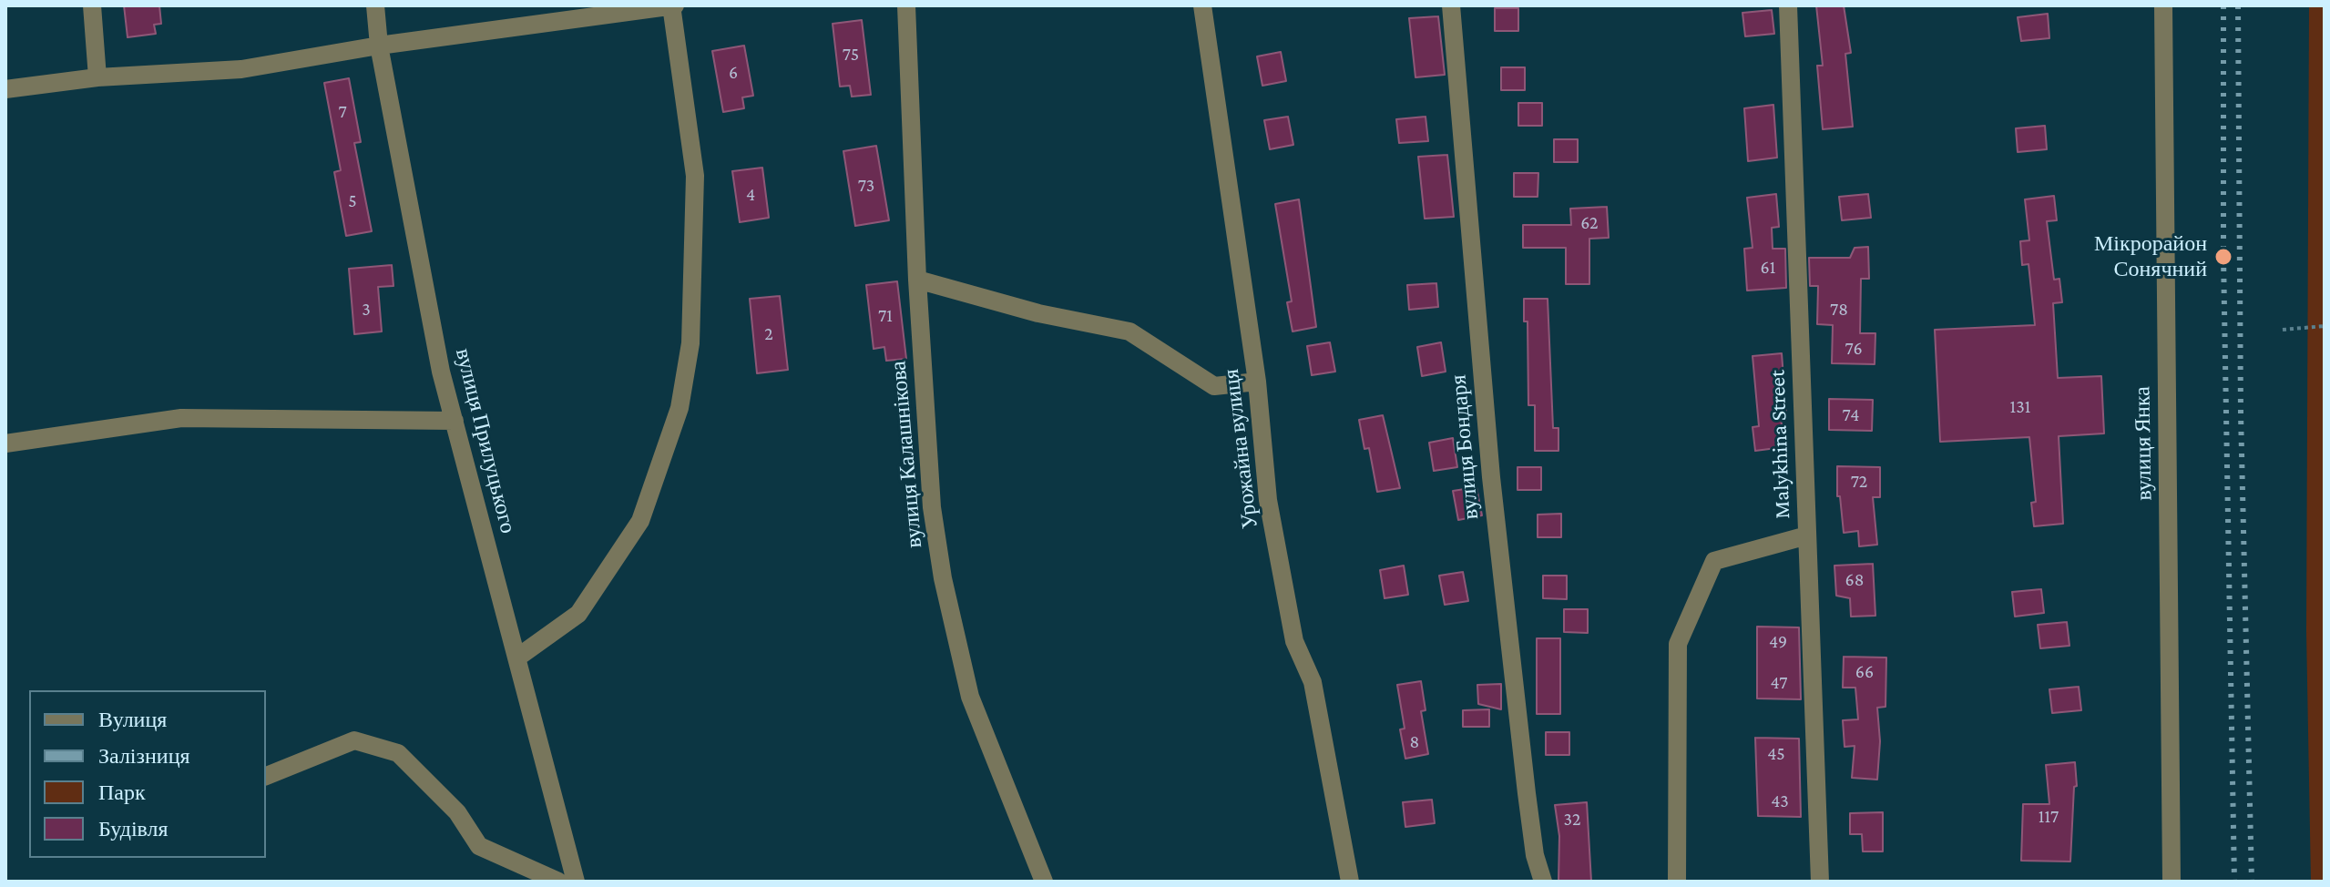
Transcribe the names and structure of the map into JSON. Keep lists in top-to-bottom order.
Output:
{
  "streets": {
    "street": [
      "вулиця Прилуцького",
      "вулиця Янка",
      "Malykhina Street",
      "вулиця Бондаря",
      "Урожайна вулиця",
      "вулиця Калашнікова"
    ]
  },
  "places": ["Мікрорайон Сонячний"],
  "house_numbers": [
    "75",
    "6",
    "7",
    "73",
    "4",
    "5",
    "62",
    "61",
    "3",
    "78",
    "71",
    "2",
    "76",
    "131",
    "74",
    "72",
    "68",
    "49",
    "66",
    "47",
    "8",
    "45",
    "43",
    "117",
    "32"
  ],
  "legend": [
    "Вулиця",
    "Залізниця",
    "Парк",
    "Будівля"
  ]
}
